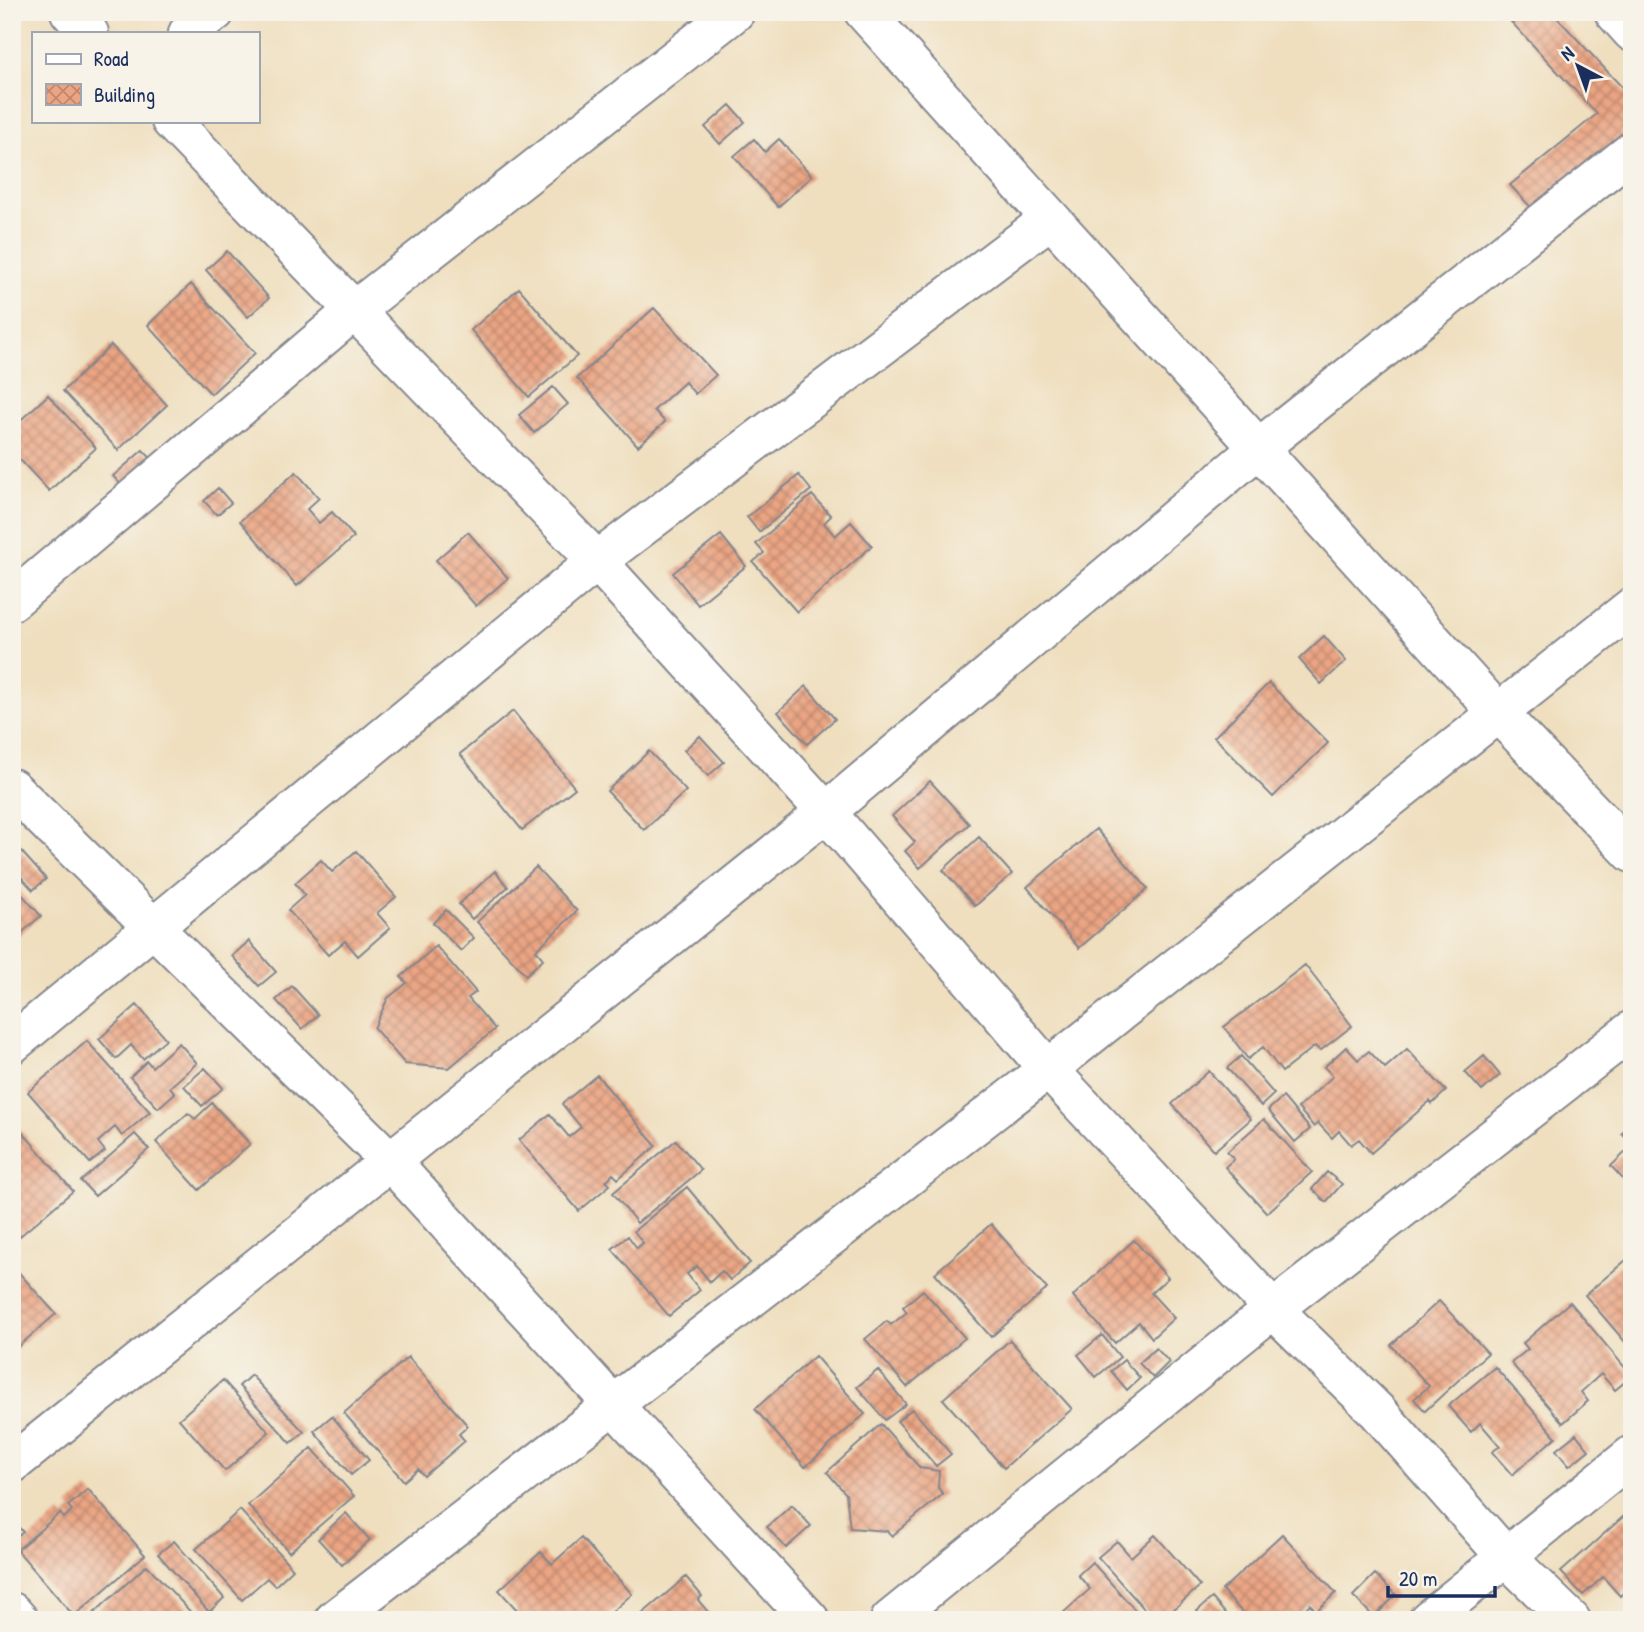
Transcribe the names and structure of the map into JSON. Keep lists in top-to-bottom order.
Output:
{
  "legend": ["Road", "Building"],
  "scale_bar": "20 m",
  "north": "top left"
}
